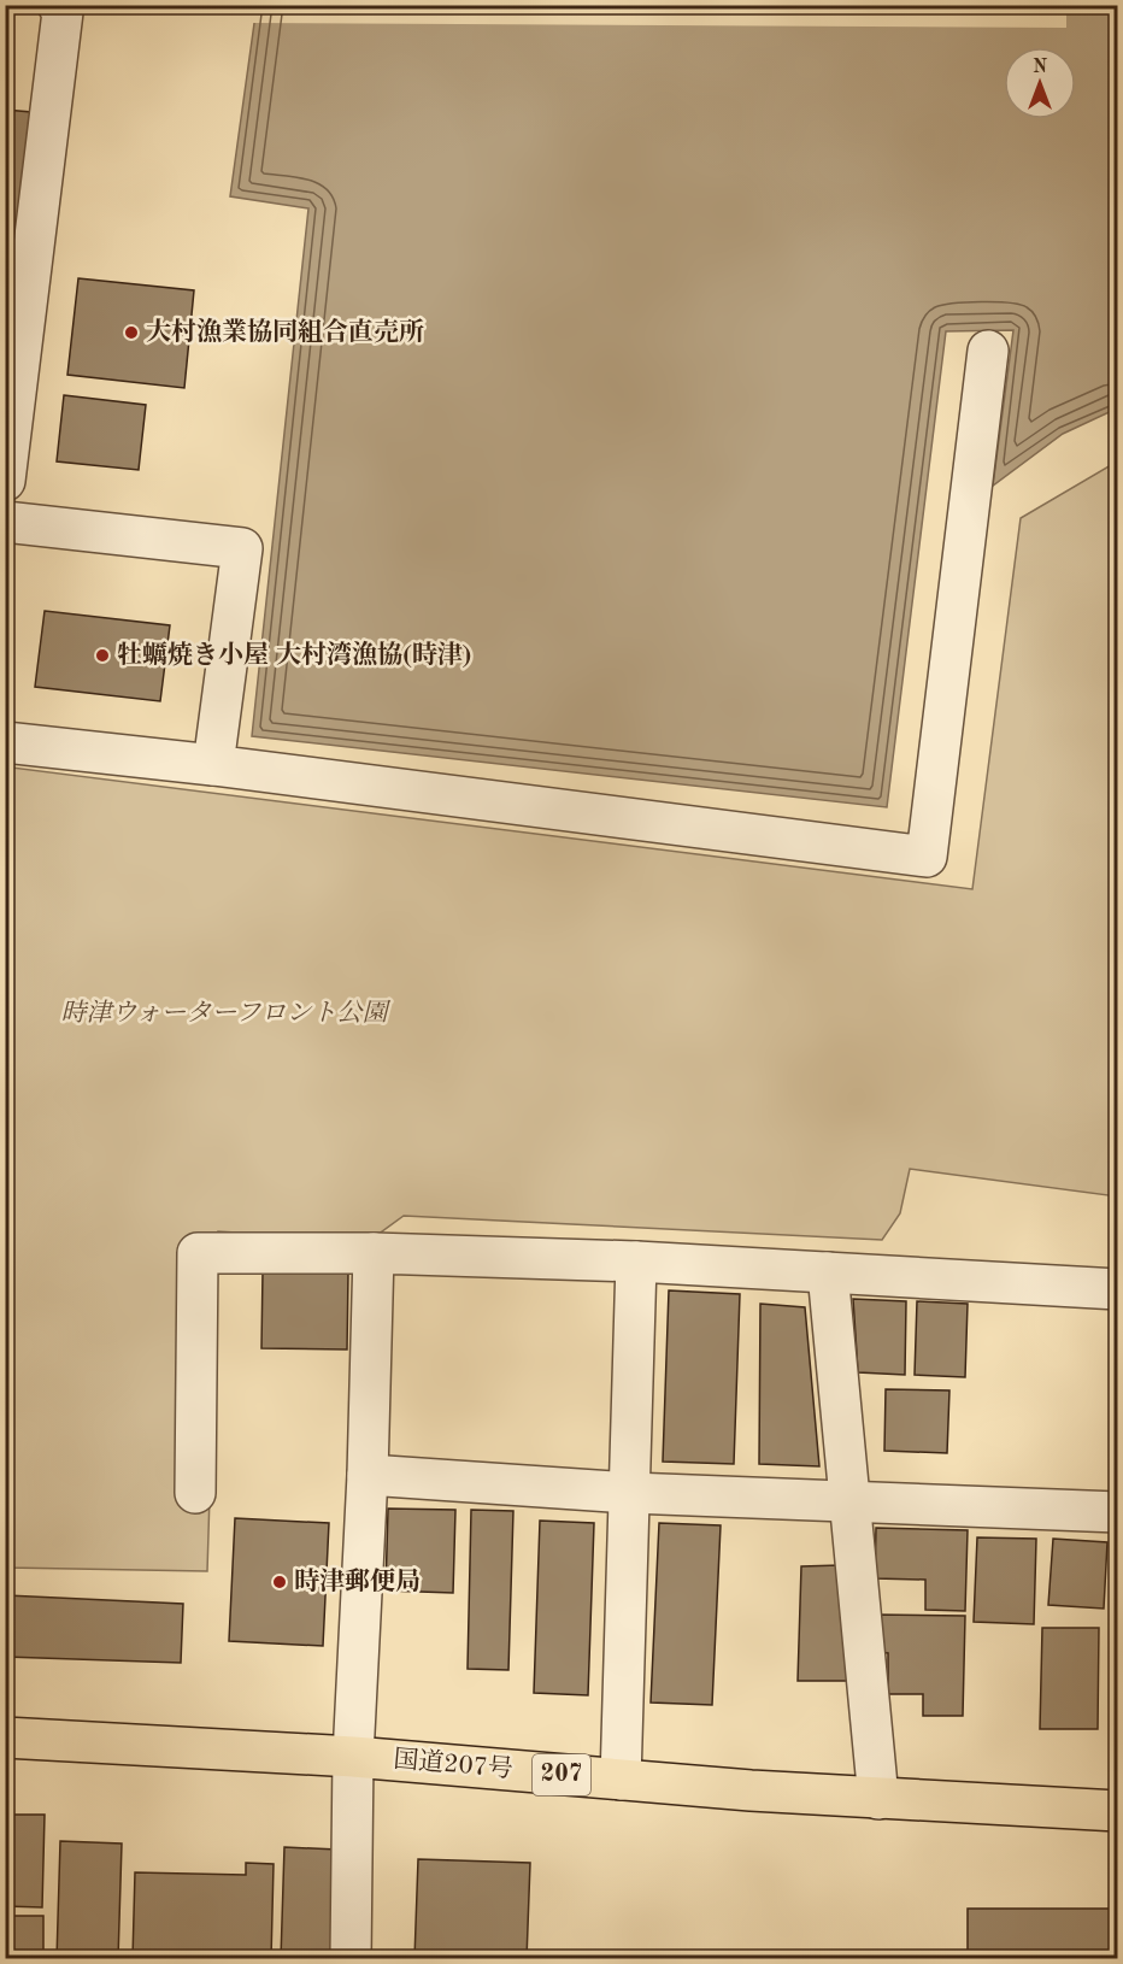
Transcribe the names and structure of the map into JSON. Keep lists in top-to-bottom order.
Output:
{
  "streets": {
    "highway": ["国道207号", "207"]
  },
  "parks": ["時津ウォーターフロント公園"],
  "places": ["大村漁業協同組合直売所", "牡蠣焼き小屋 大村湾漁協(時津)", "時津郵便局"],
  "north": "top"
}
